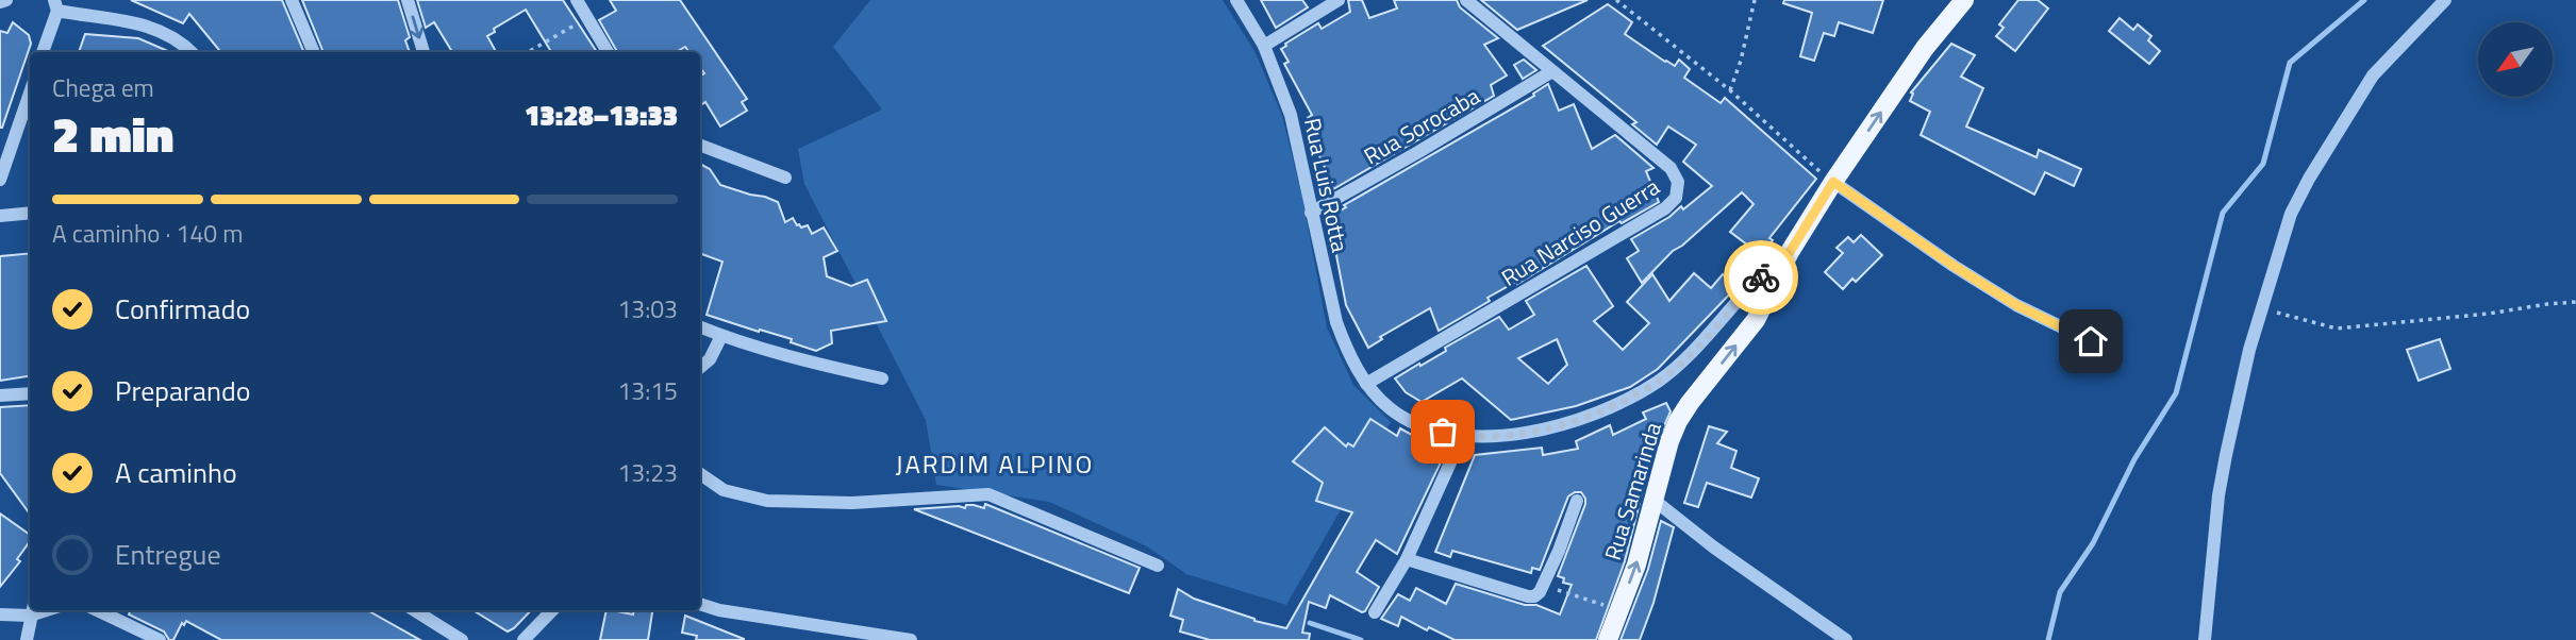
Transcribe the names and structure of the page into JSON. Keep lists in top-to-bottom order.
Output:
{
  "streets": {
    "main road": ["Rua Samarinda"],
    "street": ["Rua Sorocaba", "Rua Luis Rotta", "Rua Narciso Guerra"]
  },
  "crossings": [
    ["Rua Sorocaba", "Rua Luis Rotta"],
    ["Rua Sorocaba", "Rua Narciso Guerra"],
    ["Rua Luis Rotta", "Rua Narciso Guerra"],
    ["Rua Luis Rotta", "Rua Samarinda"]
  ],
  "one_way": ["Rua Samarinda"],
  "districts": ["JARDIM ALPINO"],
  "north": "bottom left",
  "page": {
    "heading": ["2 min", "Chega em", "13:28–13:33"],
    "bar": "A caminho · 140 m",
    "list": [
      ["Confirmado", "13:03"],
      ["Preparando", "13:15"],
      ["A caminho", "13:23"],
      "Entregue"
    ]
  }
}
